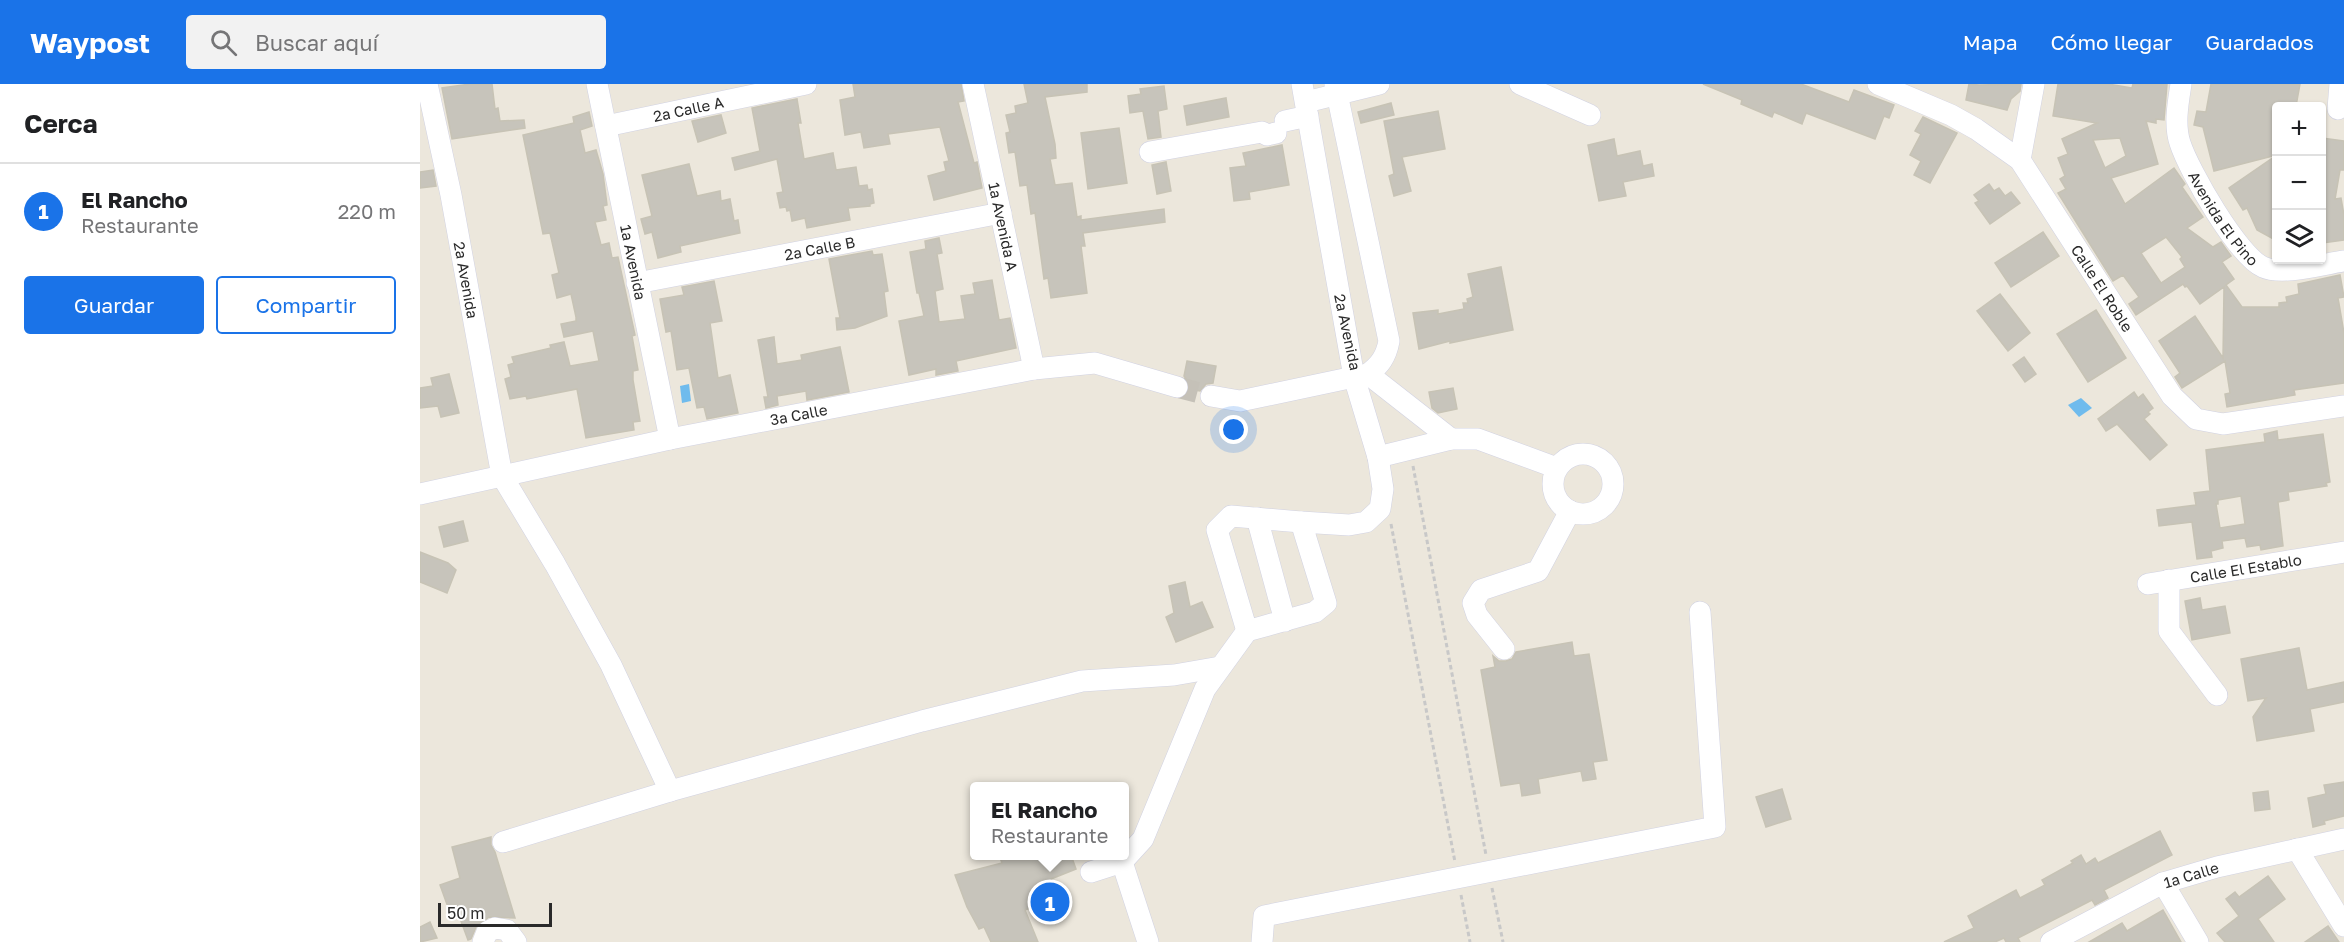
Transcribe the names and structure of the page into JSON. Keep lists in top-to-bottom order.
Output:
{
  "streets": {
    "street": [
      "2a Calle A",
      "Avenida El Pino",
      "1a Avenida A",
      "2a Calle B",
      "1a Avenida",
      "2a Avenida",
      "Calle El Roble",
      "3a Calle",
      "Calle El Establo",
      "1a Calle"
    ]
  },
  "crossings": [
    ["2a Calle A", "1a Avenida"],
    ["1a Avenida A", "2a Calle B"],
    ["1a Avenida A", "3a Calle"],
    ["2a Calle B", "1a Avenida"],
    ["1a Avenida", "3a Calle"],
    ["2a Avenida", "3a Calle"]
  ],
  "scale_bar": "50 m",
  "page": {
    "header": "Waypost",
    "search": "Buscar aquí",
    "nav": ["Mapa", "Cómo llegar", "Guardados"],
    "heading": "Cerca",
    "map_buttons": ["+", "−"],
    "list": [
      {
        "mark": "1",
        "name": "El Rancho",
        "note": "Restaurante",
        "value": "220 m"
      }
    ],
    "buttons": ["Guardar", "Compartir"],
    "popup": ["El Rancho", "Restaurante"],
    "pins": "1",
    "scale": "50 m"
  }
}
